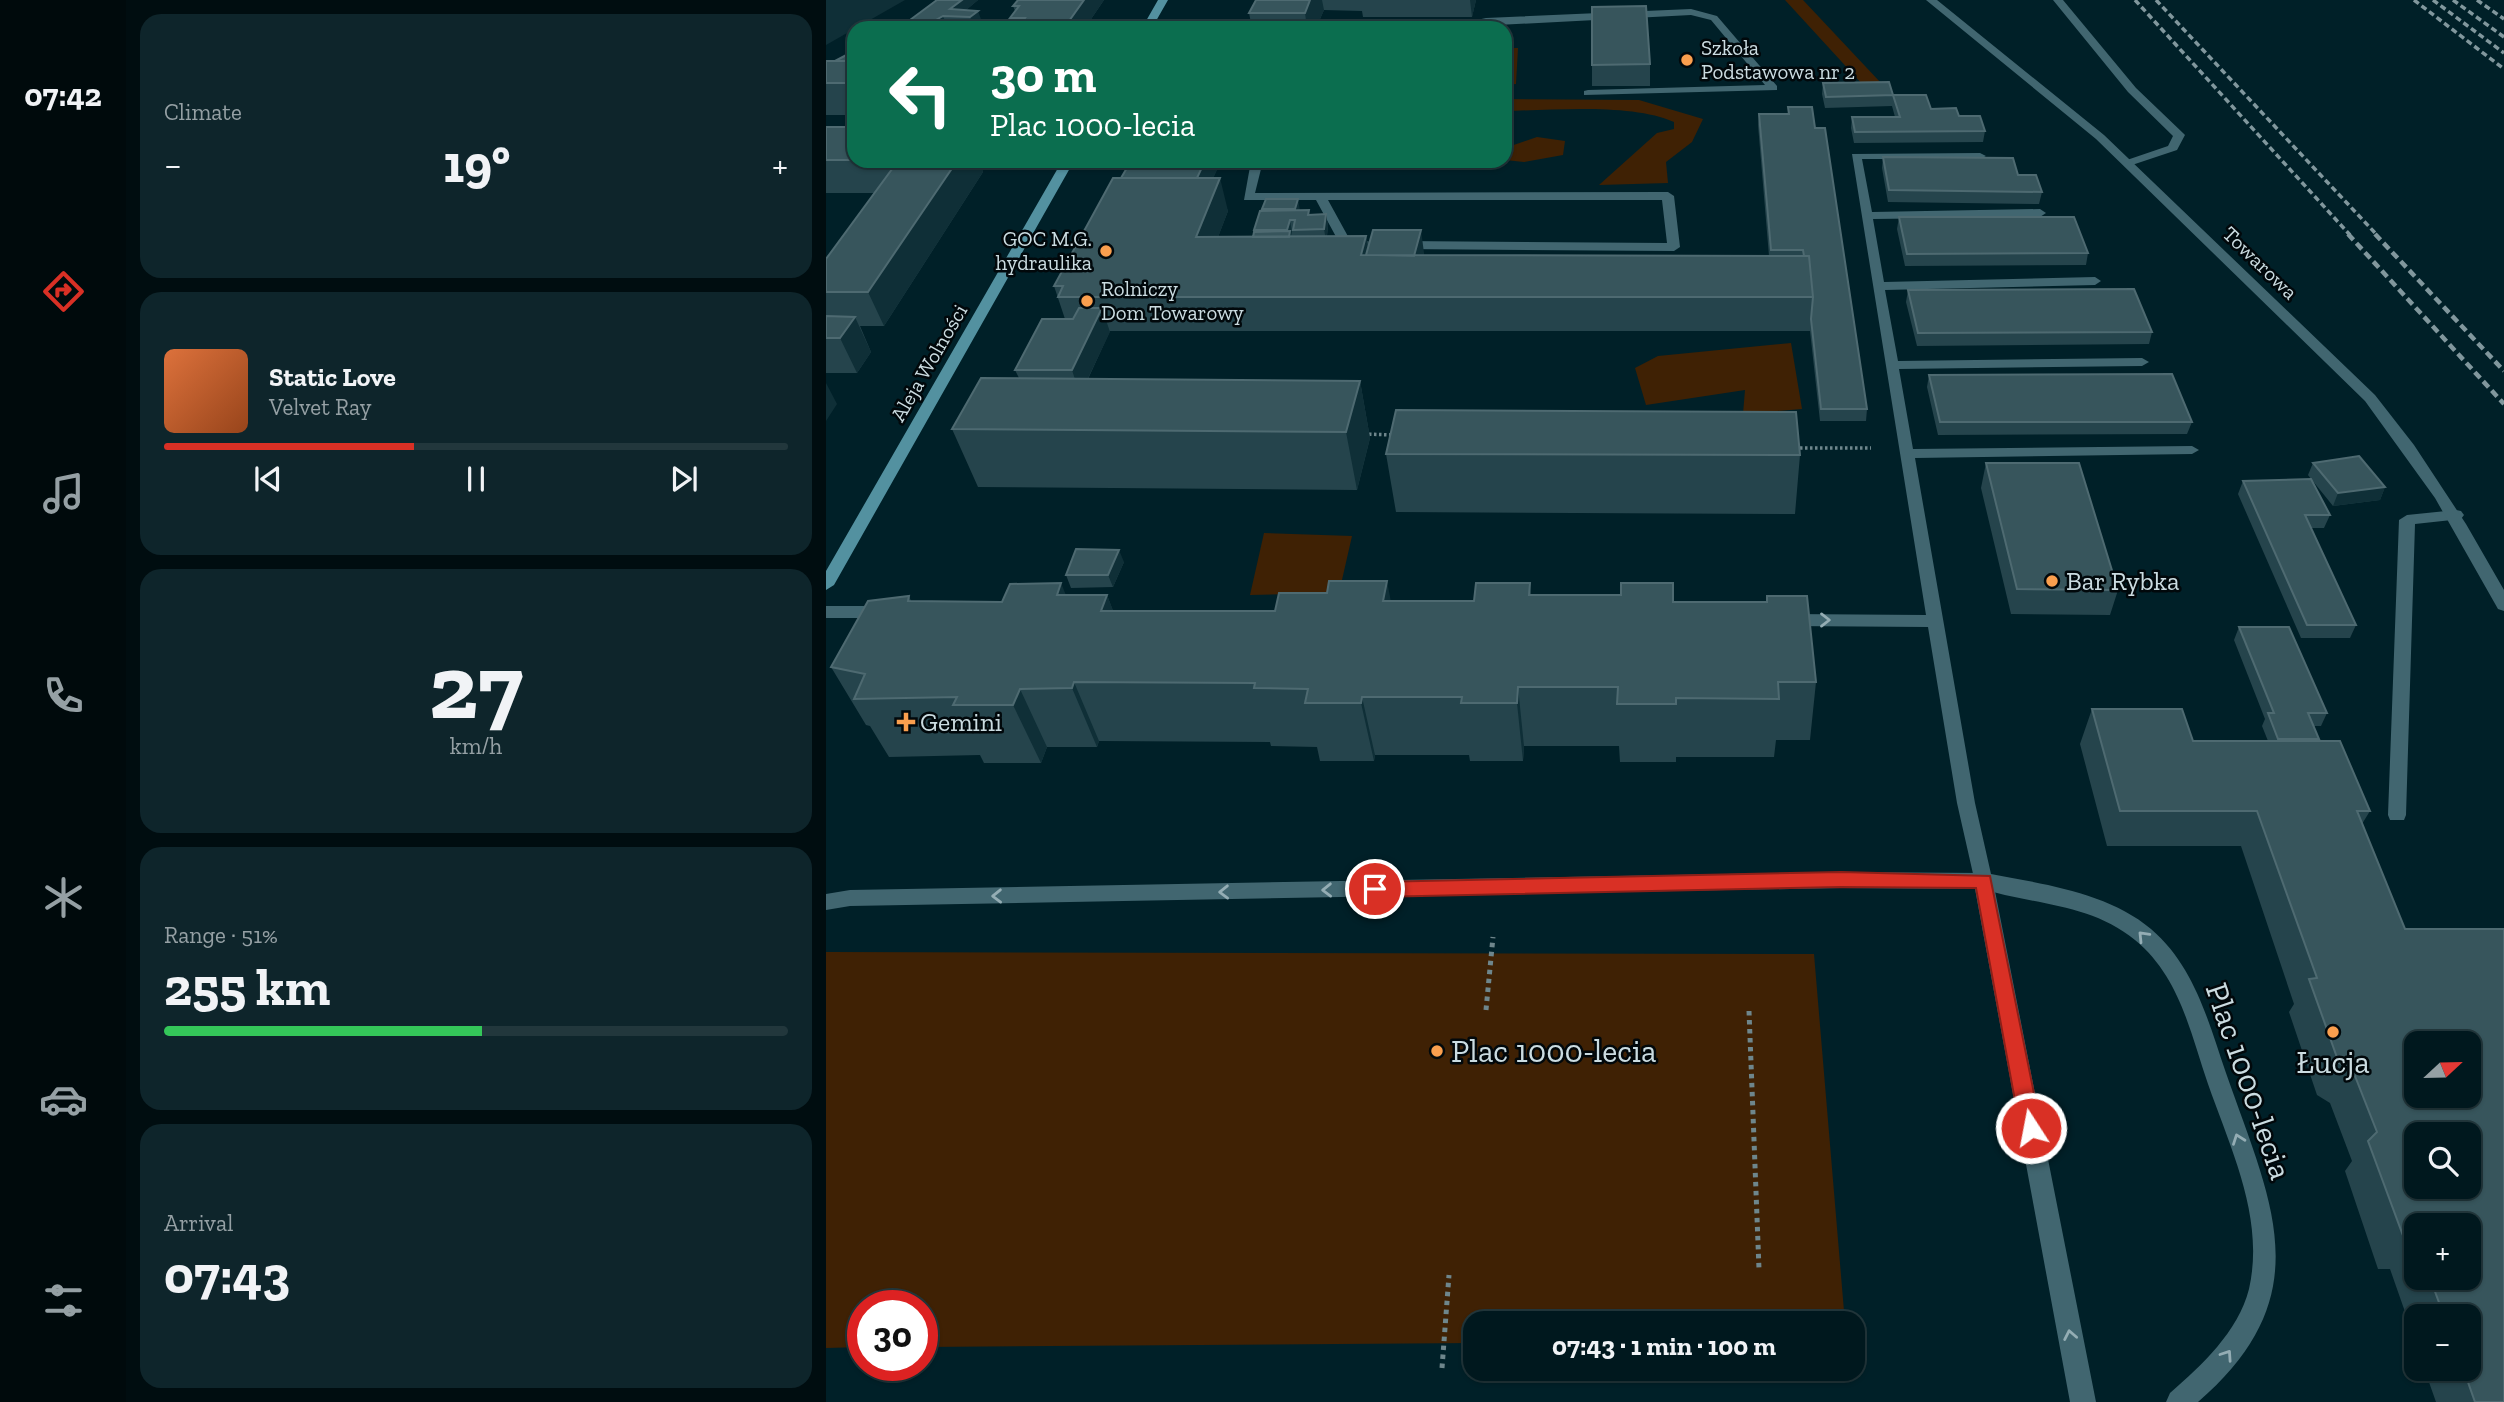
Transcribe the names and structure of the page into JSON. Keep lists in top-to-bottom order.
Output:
{
  "streets": {
    "street": ["Towarowa", "Aleja Wolności", "Plac 1000-lecia"]
  },
  "places": {
    "other": [
      "Szkoła Podstawowa nr 2",
      "GOC M.G. hydraulika",
      "Rolniczy Dom Towarowy",
      "Bar Rybka",
      "Łucja",
      "Plac 1000-lecia"
    ],
    "health": ["Gemini"]
  },
  "north": "right",
  "page": {
    "tabs": "07:42",
    "tile": [
      "Climate",
      ["27", "km/h"],
      ["Range · 51%", "255 km"],
      ["Arrival", "07:43"]
    ],
    "turn": ["30 m", "Plac 1000-lecia"],
    "heat": ["−", "19°", "+"],
    "song": ["Static Love", "Velvet Ray"],
    "map_buttons": ["+", "−"],
    "limit": "30",
    "trip": "07:43 · 1 min · 100 m"
  }
}
